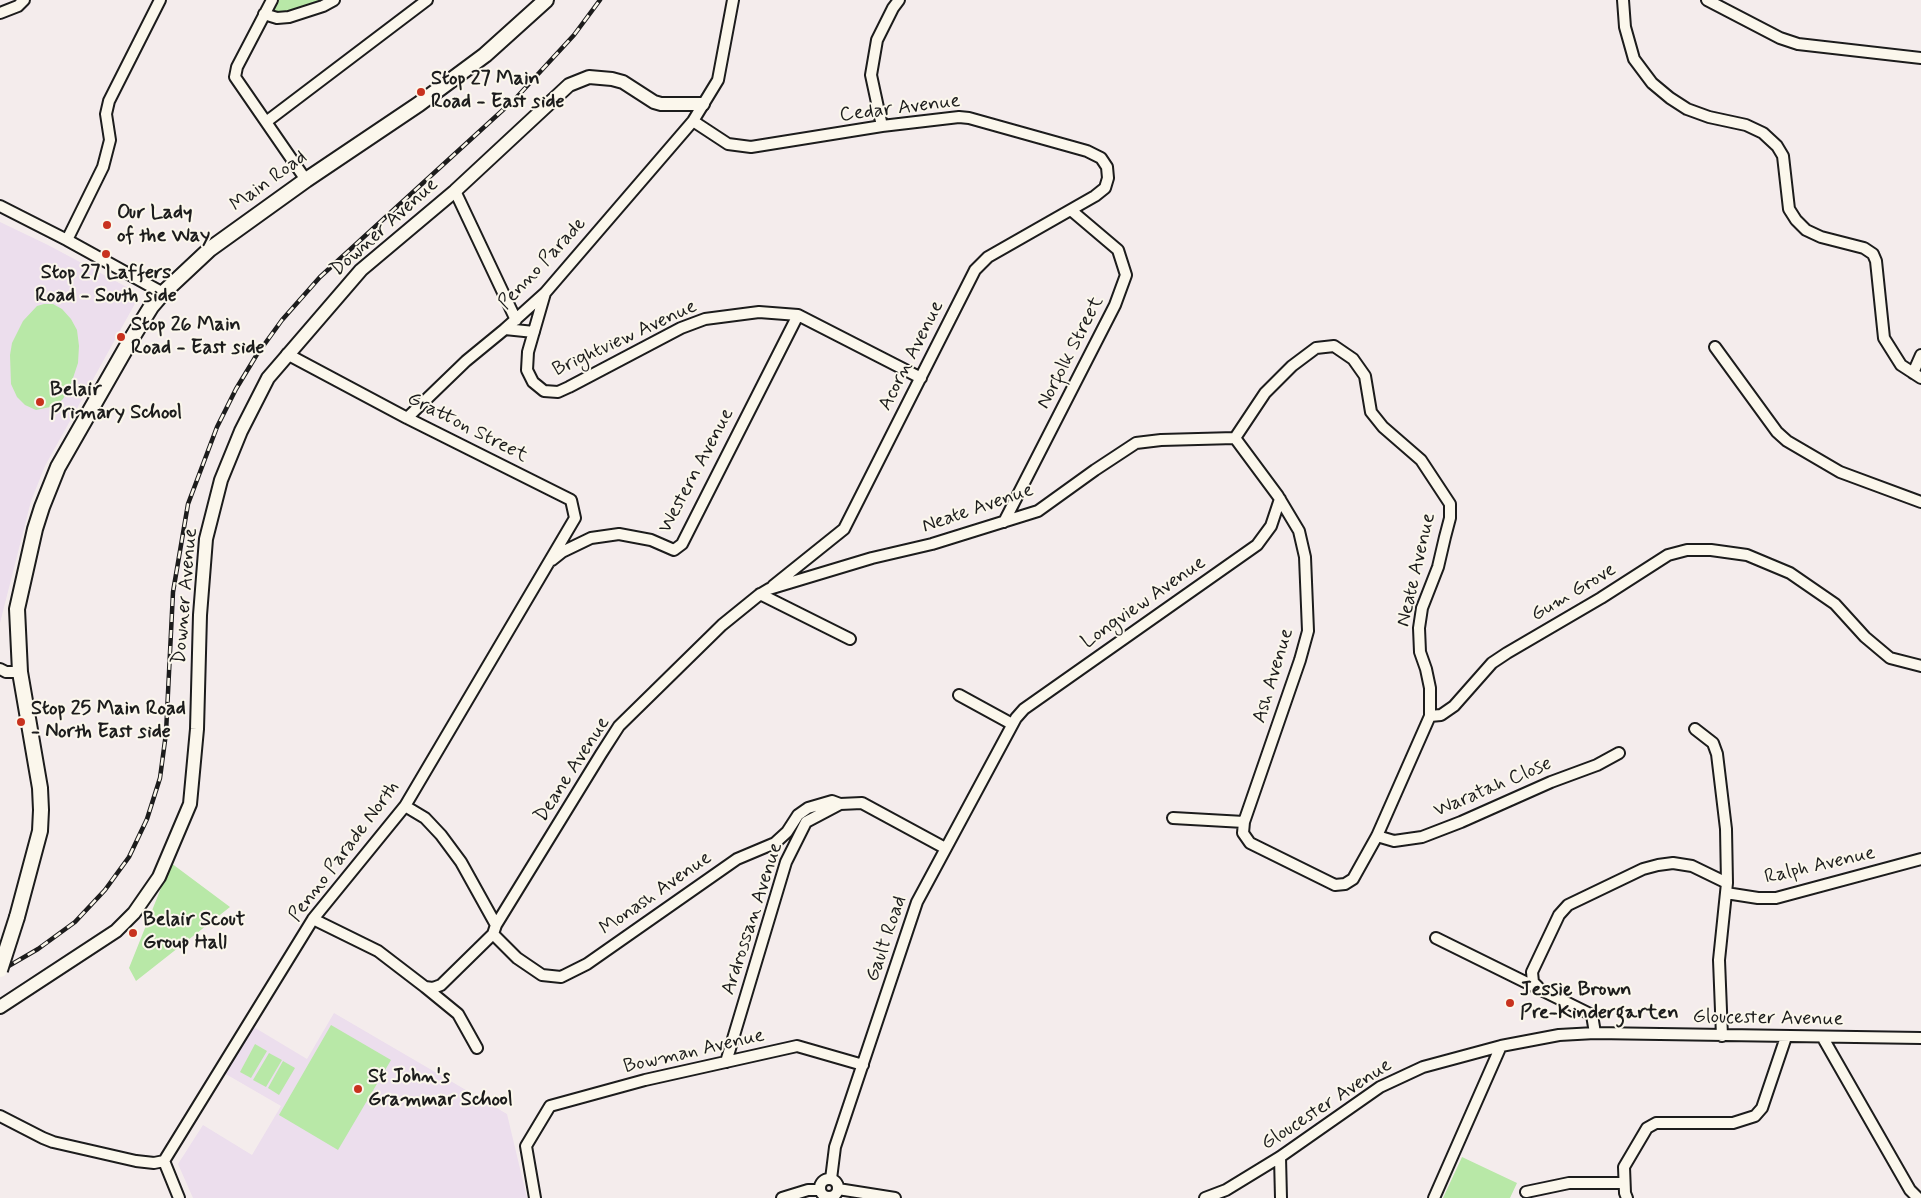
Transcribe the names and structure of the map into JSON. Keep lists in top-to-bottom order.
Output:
{
  "streets": {
    "main road": ["Main Road"],
    "street": [
      "Cedar Avenue",
      "Downer Avenue",
      "Penno Parade",
      "Brightview Avenue",
      "Norfolk Street",
      "Acorn Avenue",
      "Gratton Street",
      "Western Avenue",
      "Neate Avenue",
      "Gum Grove",
      "Longview Avenue",
      "Ash Avenue",
      "Deane Avenue",
      "Waratah Close",
      "Penno Parade North",
      "Ralph Avenue",
      "Monash Avenue",
      "Ardrossan Avenue",
      "Gault Road",
      "Gloucester Avenue",
      "Bowman Avenue"
    ]
  },
  "crossings": [
    ["Cedar Avenue", "Penno Parade"],
    ["Cedar Avenue", "Acorn Avenue"],
    ["Downer Avenue", "Penno Parade"],
    ["Downer Avenue", "Gratton Street"],
    ["Penno Parade", "Brightview Avenue"],
    ["Penno Parade", "Gratton Street"],
    ["Brightview Avenue", "Acorn Avenue"],
    ["Brightview Avenue", "Western Avenue"],
    ["Norfolk Street", "Acorn Avenue"],
    ["Norfolk Street", "Neate Avenue"],
    ["Acorn Avenue", "Neate Avenue"],
    ["Acorn Avenue", "Deane Avenue"],
    ["Gratton Street", "Western Avenue"],
    ["Gratton Street", "Penno Parade North"],
    ["Western Avenue", "Penno Parade North"],
    ["Neate Avenue", "Gum Grove"],
    ["Neate Avenue", "Ash Avenue"],
    ["Neate Avenue", "Deane Avenue"],
    ["Longview Avenue", "Ash Avenue"],
    ["Longview Avenue", "Gault Road"],
    ["Deane Avenue", "Monash Avenue"],
    ["Penno Parade North", "Monash Avenue"],
    ["Monash Avenue", "Ardrossan Avenue"],
    ["Ardrossan Avenue", "Gault Road"],
    ["Ardrossan Avenue", "Bowman Avenue"],
    ["Gault Road", "Bowman Avenue"]
  ],
  "places": [
    "Stop 27 Main Road - East side",
    "Our Lady of the Way",
    "Stop 27 Laffers Road - South side",
    "Stop 26 Main Road - East side",
    "Belair Primary School",
    "Stop 25 Main Road - North East side",
    "Belair Scout Group Hall",
    "Jessie Brown Pre-Kindergarten",
    "St John's Grammar School"
  ]
}
